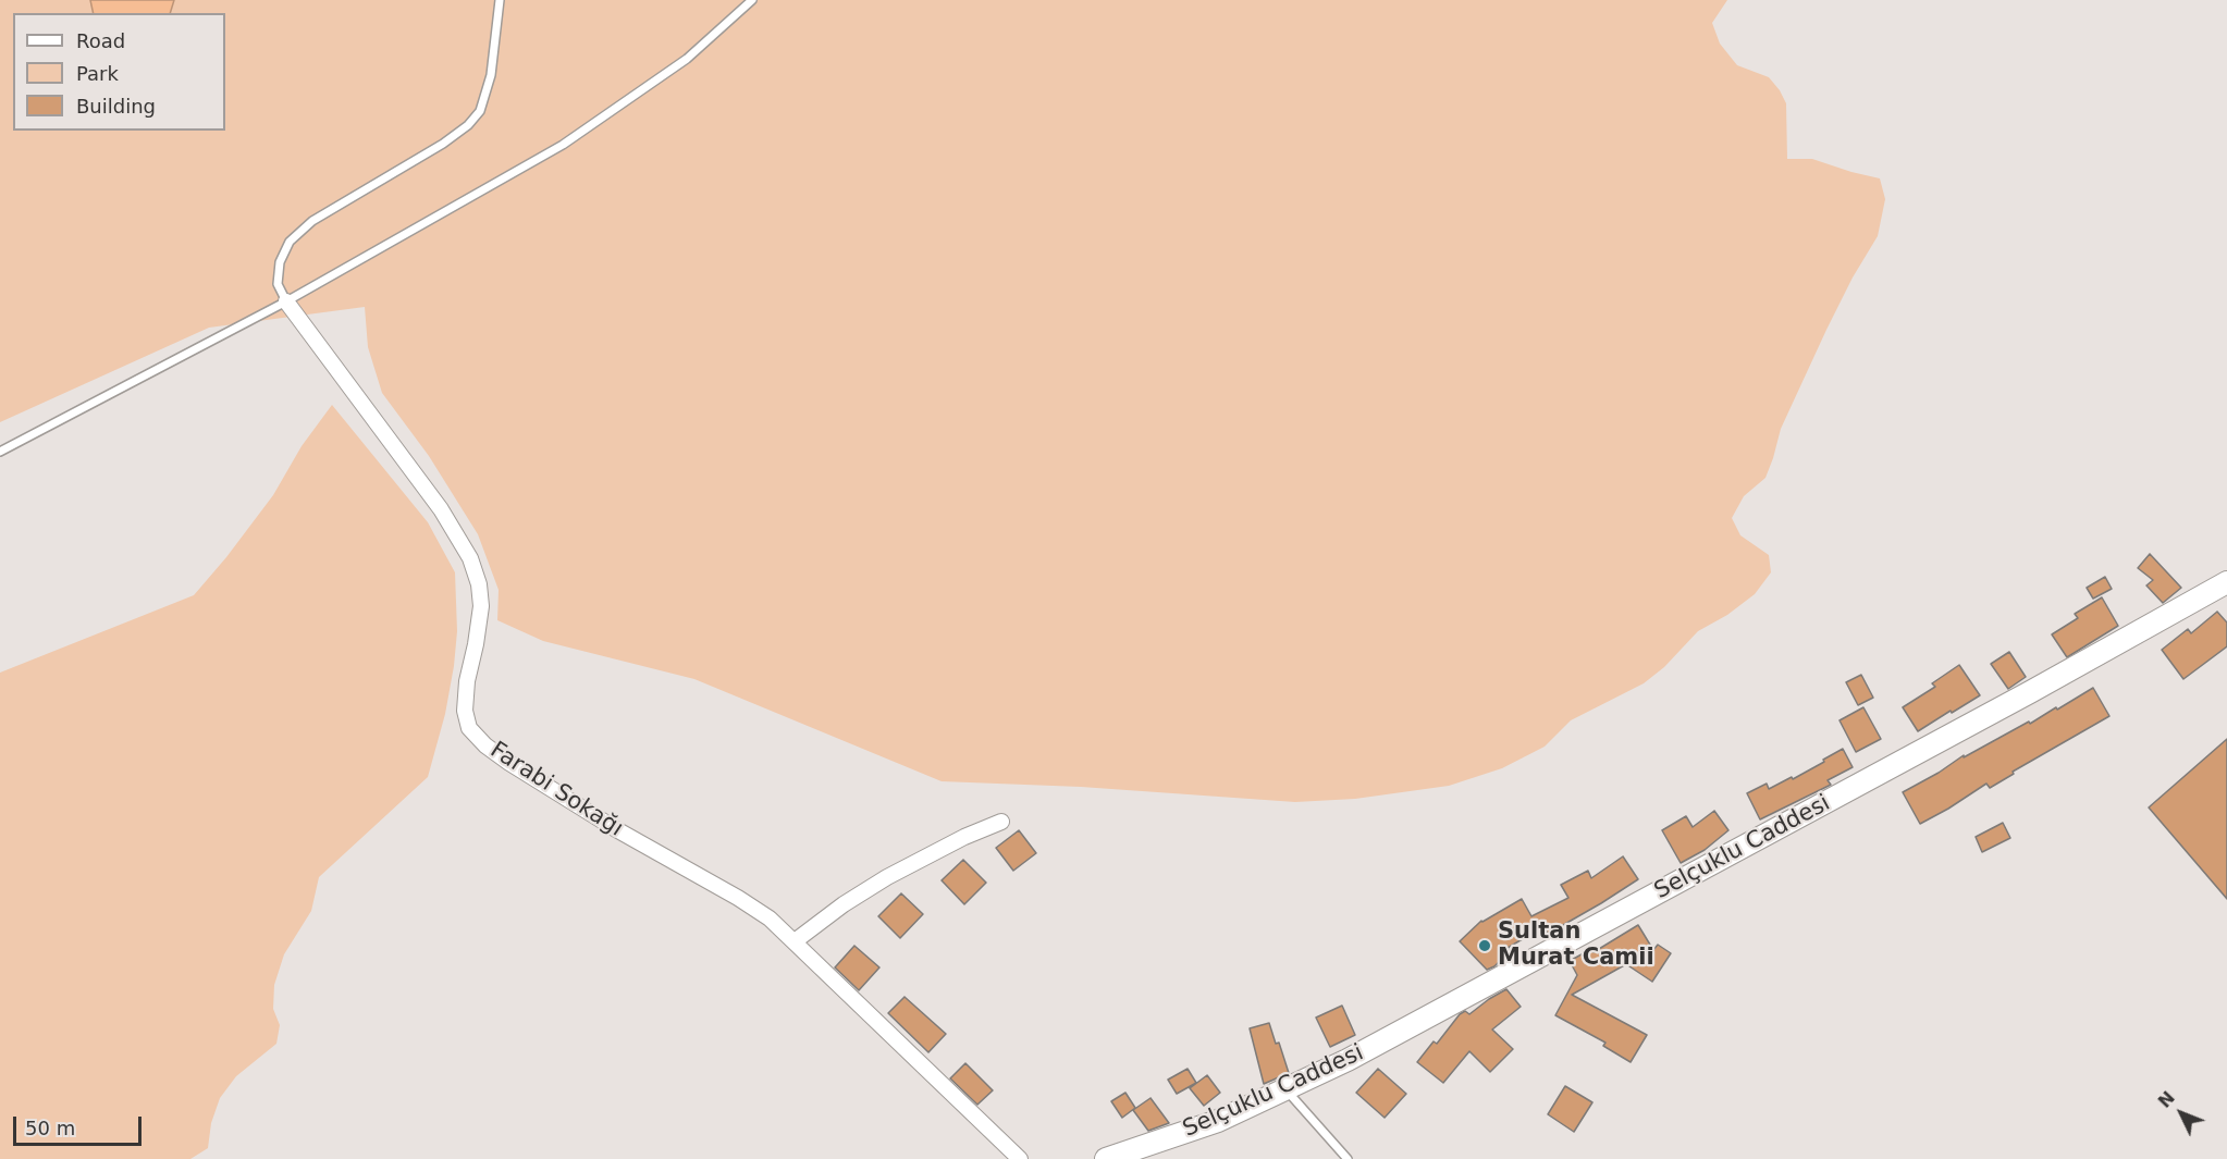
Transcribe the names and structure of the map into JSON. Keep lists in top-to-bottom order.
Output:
{
  "streets": {
    "street": ["Farabi Sokağı", "Selçuklu Caddesi"]
  },
  "places": ["Sultan Murat Camii"],
  "legend": ["Road", "Park", "Building"],
  "scale_bar": "50 m",
  "north": "top left"
}
